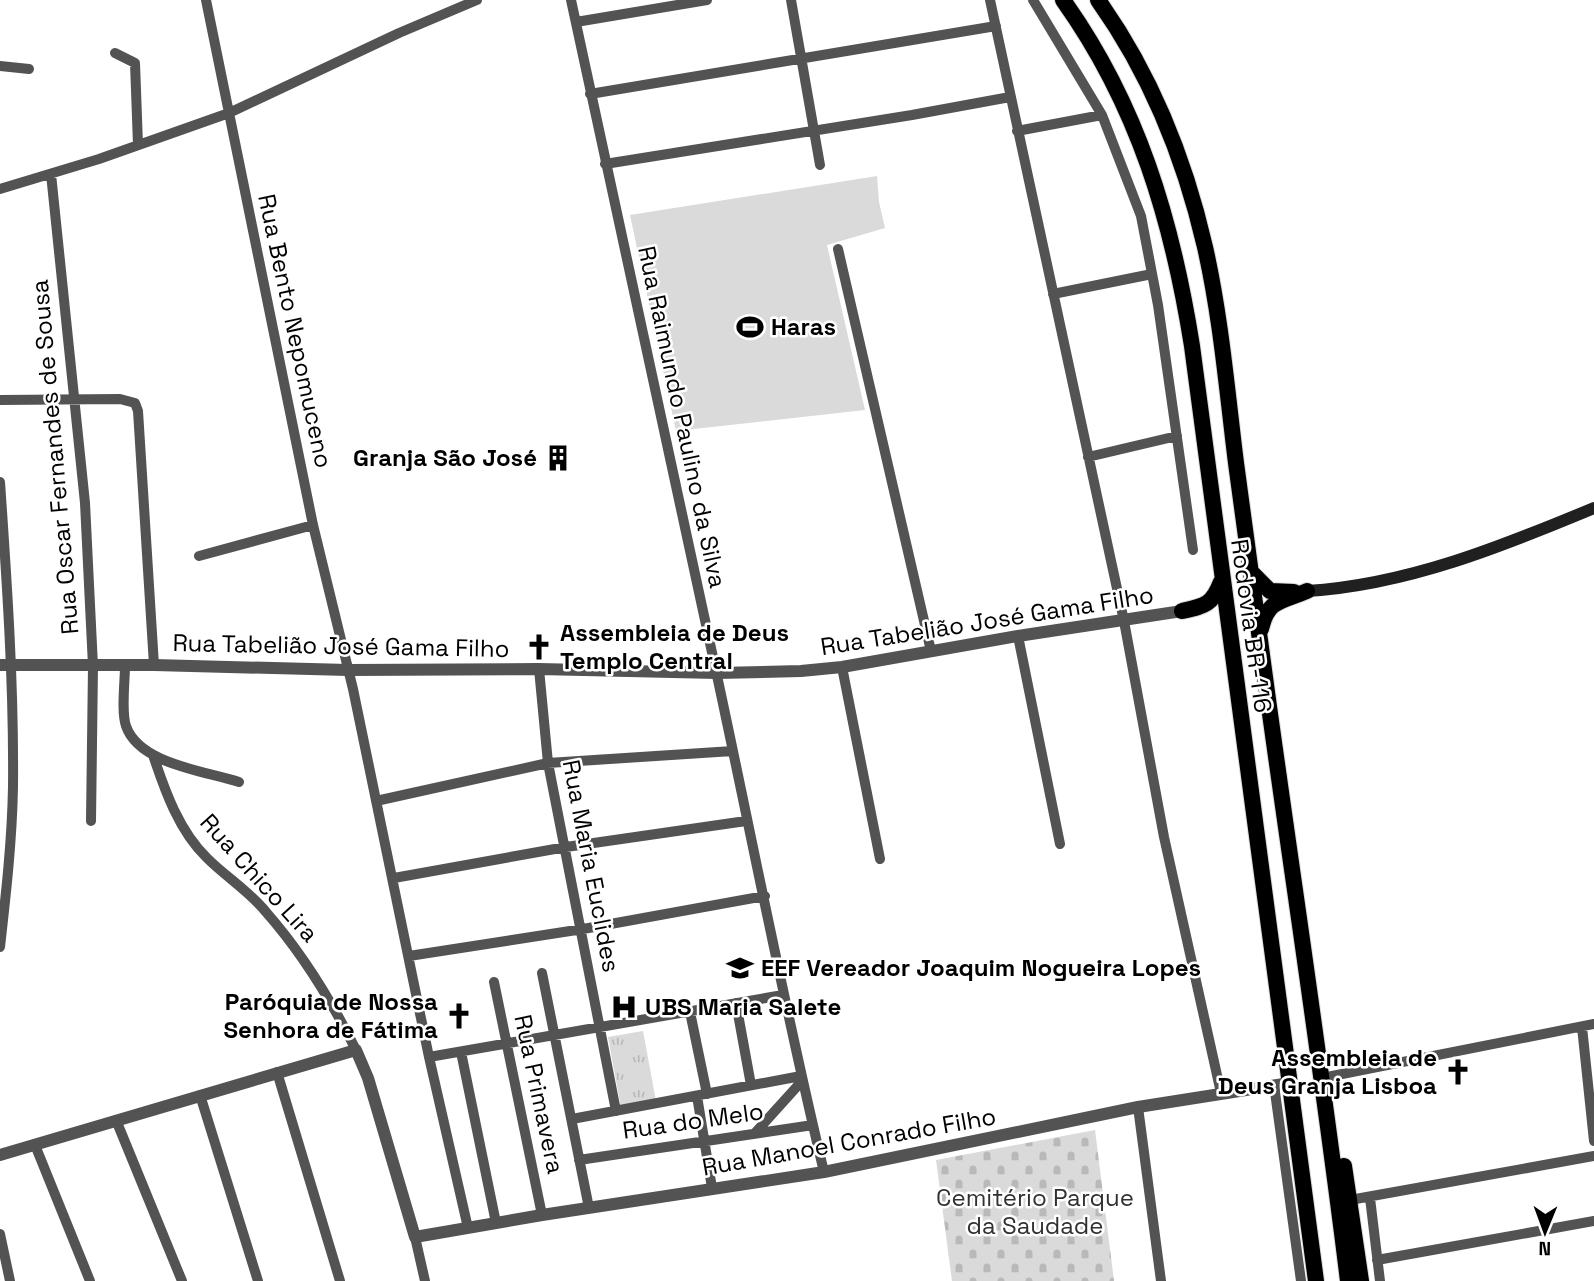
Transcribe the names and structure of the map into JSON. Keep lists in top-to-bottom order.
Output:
{
  "streets": {
    "highway": ["Rodovia BR-116"],
    "street": [
      "Rua Bento Nepomuceno",
      "Rua Raimundo Paulino da Silva",
      "Rua Oscar Fernandes de Sousa",
      "Rua Tabelião José Gama Filho",
      "Rua Maria Euclides",
      "Rua Chico Lira",
      "Rua Primavera",
      "Rua do Melo",
      "Rua Manoel Conrado Filho"
    ]
  },
  "crossings": [
    ["Rua Bento Nepomuceno", "Rua Tabelião José Gama Filho"],
    ["Rua Bento Nepomuceno", "Rua Manoel Conrado Filho"],
    ["Rua Raimundo Paulino da Silva", "Rua Tabelião José Gama Filho"],
    ["Rua Raimundo Paulino da Silva", "Rua do Melo"],
    ["Rua Raimundo Paulino da Silva", "Rua Manoel Conrado Filho"],
    ["Rua Oscar Fernandes de Sousa", "Rua Tabelião José Gama Filho"],
    ["Rua Tabelião José Gama Filho", "Rua Maria Euclides"],
    ["Rua Tabelião José Gama Filho", "Rua Chico Lira"],
    ["Rodovia BR-116", "Rua Manoel Conrado Filho"],
    ["Rua Chico Lira", "Rua Manoel Conrado Filho"],
    ["Rua Primavera", "Rua Manoel Conrado Filho"]
  ],
  "parks": ["Cemitério Parque da Saudade"],
  "places": {
    "sports": ["Haras"],
    "building": ["Granja São José"],
    "church": ["Assembleia de Deus Templo Central", "Paróquia de Nossa Senhora de Fátima", "Assembleia de Deus Granja Lisboa"],
    "school or university": ["EEF Vereador Joaquim Nogueira Lopes"],
    "hospital": ["UBS Maria Salete"]
  },
  "north": "bottom"
}
